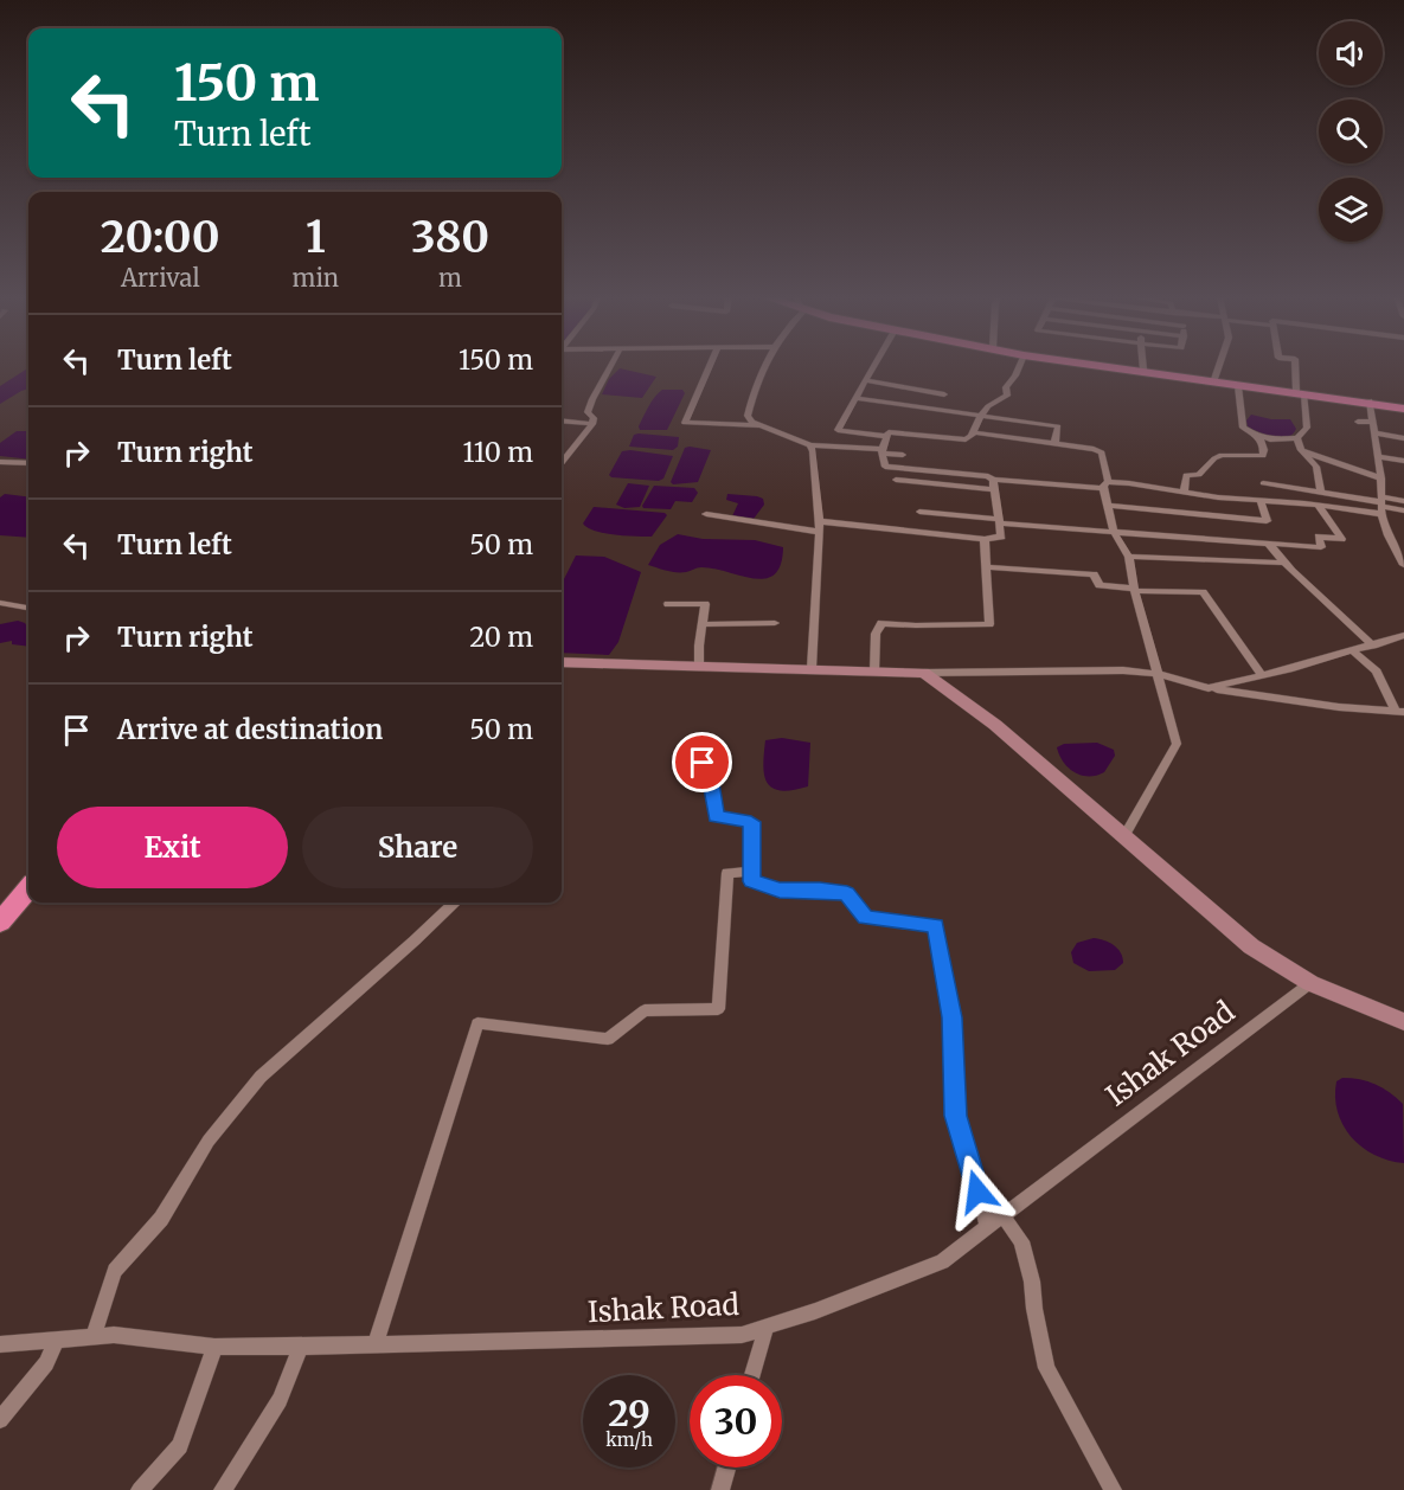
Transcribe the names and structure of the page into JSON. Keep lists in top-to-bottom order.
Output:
{
  "streets": {
    "street": ["Ishak Road"]
  },
  "page": {
    "turn": ["150 m", "Turn left"],
    "eta": [
      "20:00",
      "Arrival",
      "1",
      "min",
      "380",
      "m"
    ],
    "list": [
      {
        "name": "Turn left",
        "value": "150 m"
      },
      {
        "name": "Turn right",
        "value": "110 m"
      },
      {
        "name": "Turn left",
        "value": "50 m"
      },
      {
        "name": "Turn right",
        "value": "20 m"
      },
      {
        "name": "Arrive at destination",
        "value": "50 m"
      }
    ],
    "buttons": ["Exit", "Share"],
    "speed": "29 km/h",
    "limit": "30"
  }
}
